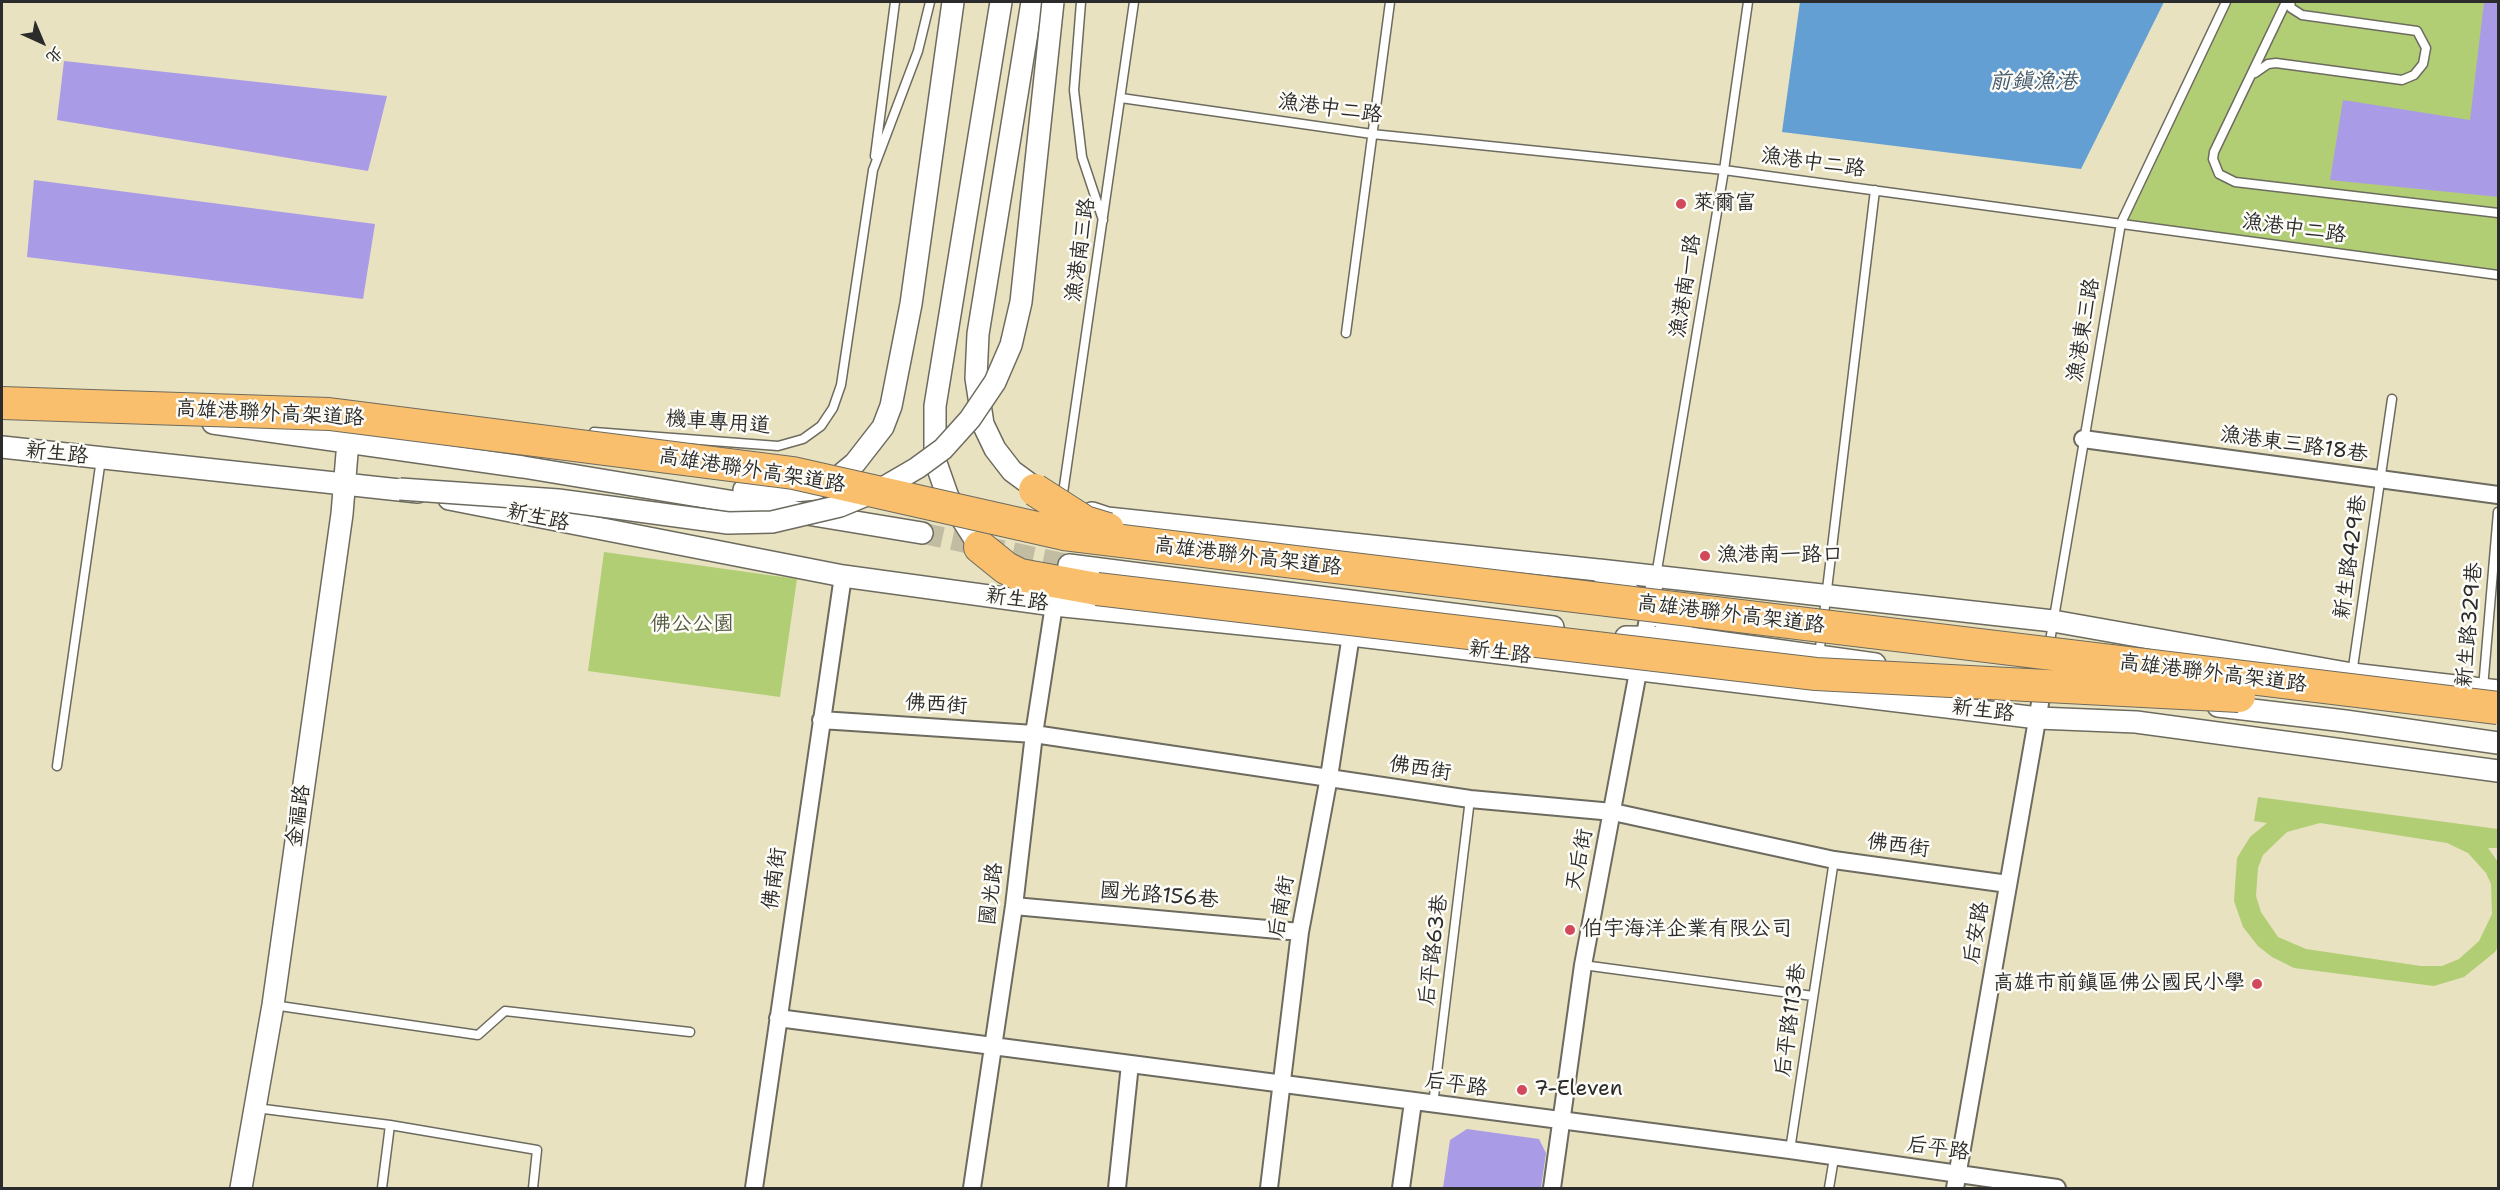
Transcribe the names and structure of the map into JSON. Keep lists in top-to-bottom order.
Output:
{
  "streets": {
    "highway": ["高雄港聯外高架道路"],
    "street": [
      "漁港東三路18巷",
      "新生路",
      "佛西街",
      "金福路",
      "天后街",
      "佛南街",
      "國光路",
      "國光路156巷",
      "后南街",
      "后安路",
      "后平路"
    ],
    "lane": [
      "漁港中二路",
      "漁港南三路",
      "漁港南一路",
      "漁港東三路",
      "機車專用道",
      "新生路429巷",
      "新生路329巷",
      "后平路63巷",
      "后平路113巷"
    ]
  },
  "crossings": [
    ["漁港中二路", "漁港南三路"],
    ["漁港中二路", "漁港南一路"],
    ["漁港中二路", "漁港東三路"],
    ["漁港南一路", "天后街"],
    ["漁港東三路", "漁港東三路18巷"],
    ["高雄港聯外高架道路", "新生路"],
    ["高雄港聯外高架道路", "新生路329巷"],
    ["漁港東三路18巷", "新生路429巷"],
    ["新生路", "新生路329巷"],
    ["新生路", "金福路"],
    ["新生路", "天后街"],
    ["新生路", "佛南街"],
    ["新生路", "國光路"],
    ["新生路", "后南街"],
    ["新生路", "后安路"],
    ["佛西街", "天后街"],
    ["佛西街", "佛南街"],
    ["佛西街", "國光路"],
    ["佛西街", "后南街"],
    ["佛西街", "后安路"],
    ["佛西街", "后平路63巷"],
    ["佛西街", "后平路113巷"],
    ["天后街", "后平路"],
    ["佛南街", "后平路"],
    ["國光路", "國光路156巷"],
    ["國光路", "后平路"],
    ["國光路156巷", "后南街"],
    ["后南街", "后平路"],
    ["后安路", "后平路"],
    ["后平路63巷", "后平路"],
    ["后平路113巷", "后平路"]
  ],
  "water": ["前鎮漁港"],
  "parks": ["佛公公園"],
  "places": [
    "萊爾富",
    "漁港南一路口",
    "伯宇海洋企業有限公司",
    "高雄市前鎮區佛公國民小學",
    "7-Eleven"
  ],
  "north": "bottom right"
}
